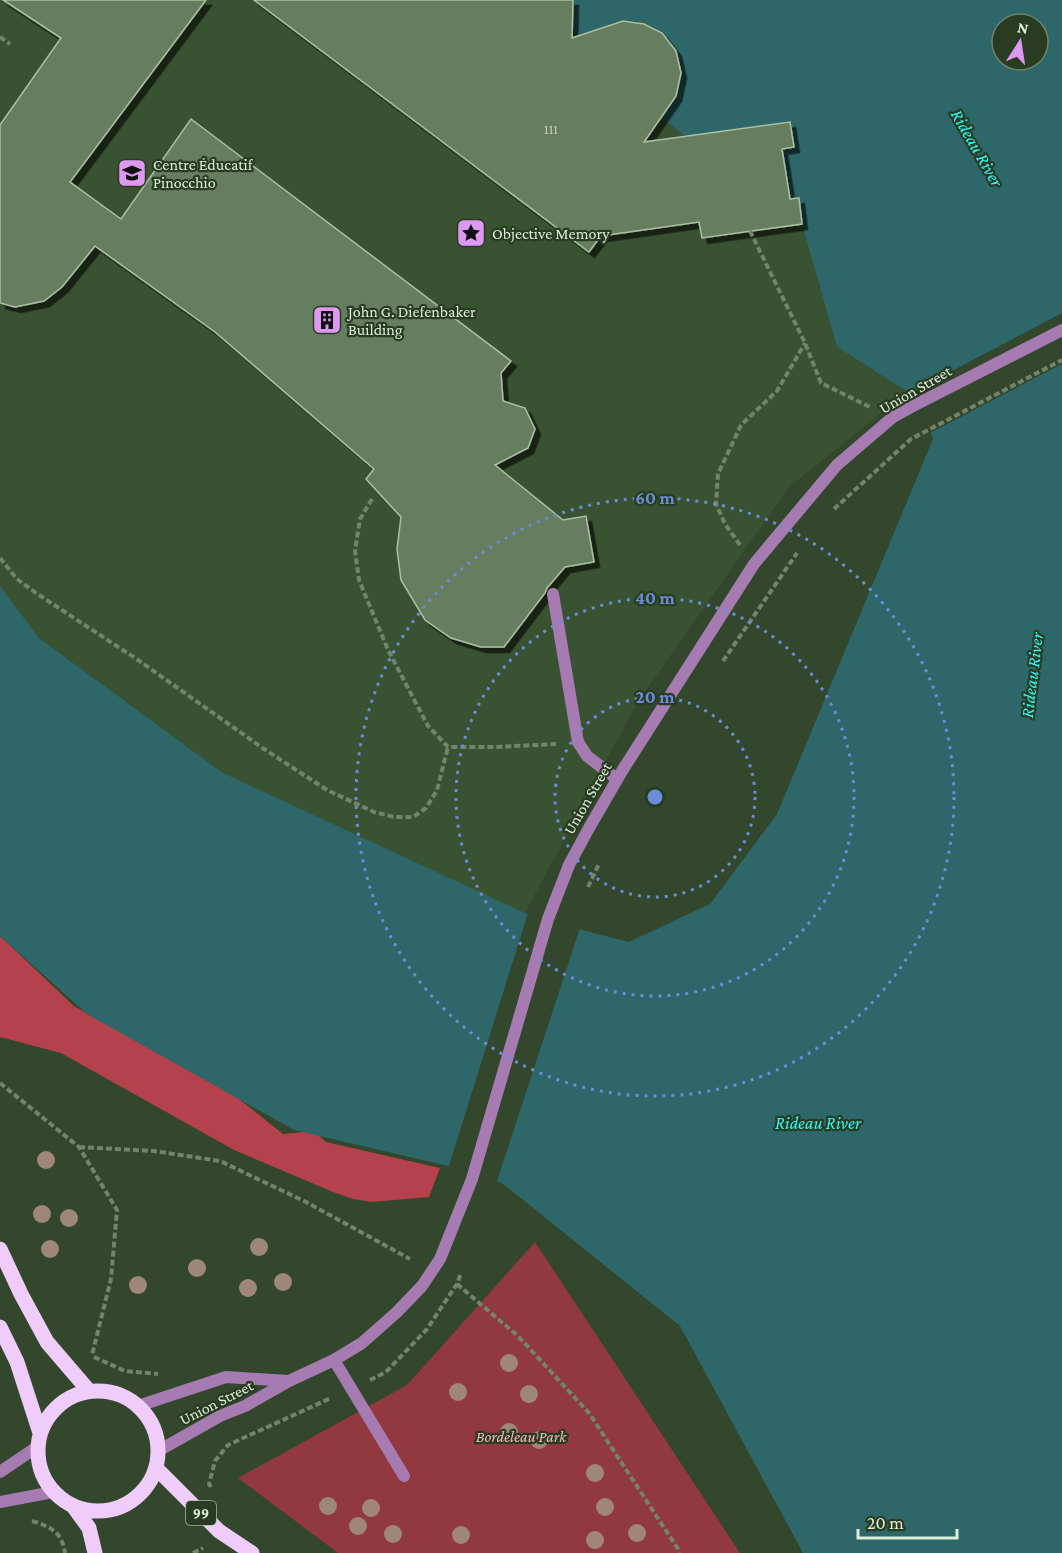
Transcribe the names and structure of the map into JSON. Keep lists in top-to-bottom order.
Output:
{
  "streets": {
    "main road": ["99"],
    "street": ["Union Street"]
  },
  "crossings": [
    ["Union Street", "99"]
  ],
  "water": ["Rideau River"],
  "parks": ["Bordeleau Park"],
  "places": {
    "school or university": ["Centre Éducatif Pinocchio"],
    "place": ["Objective Memory"],
    "building": ["John G. Diefenbaker Building"]
  },
  "house_numbers": ["111"],
  "scale_bar": "20 m",
  "north": "top",
  "rings": ["60 m", "40 m", "20 m"]
}
